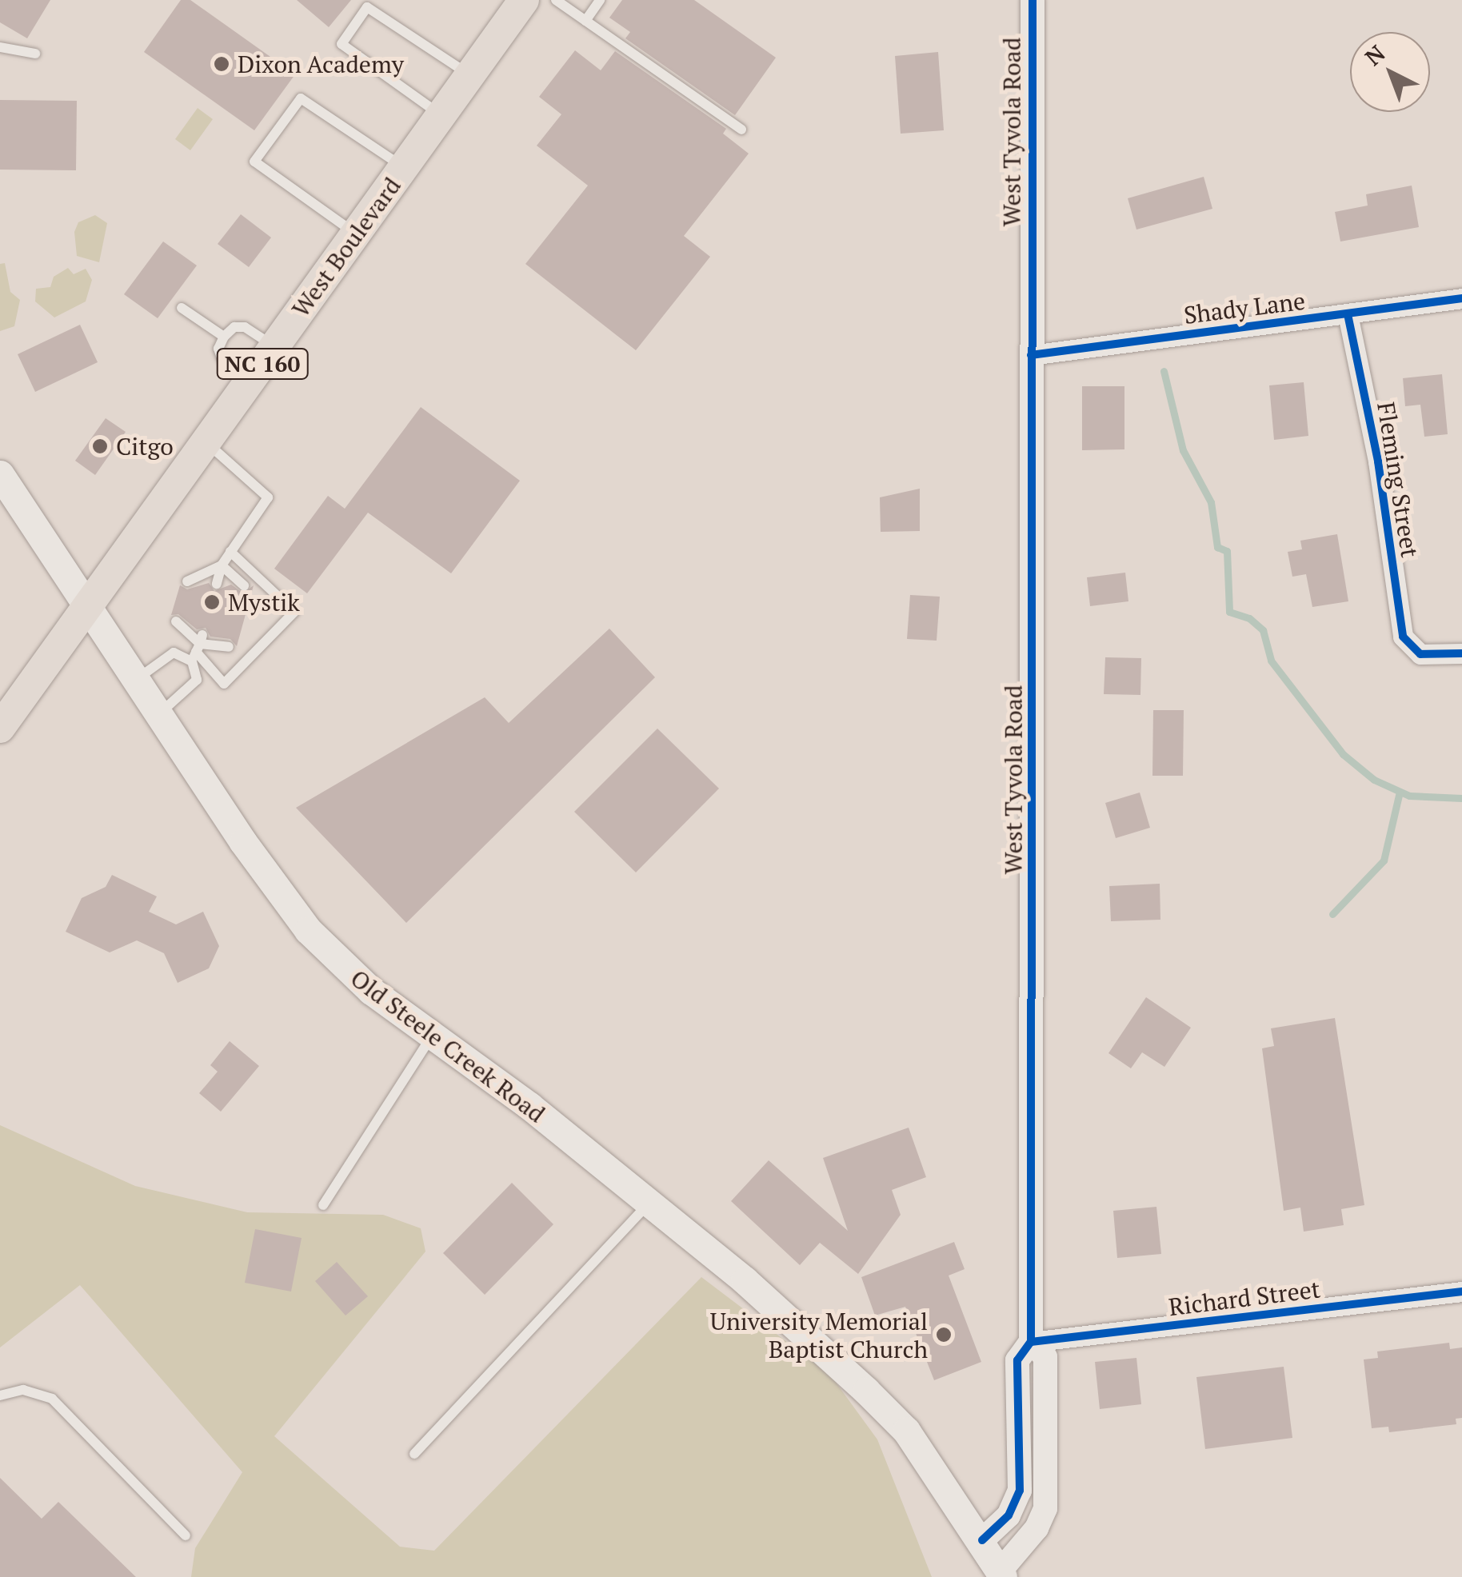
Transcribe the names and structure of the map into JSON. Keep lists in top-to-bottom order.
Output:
{
  "streets": {
    "main road": [
      "West Tyvola Road",
      "West Boulevard",
      "NC 160",
      "Old Steele Creek Road"
    ],
    "street": ["Shady Lane", "Fleming Street", "Richard Street"]
  },
  "crossings": [
    ["West Tyvola Road", "Shady Lane"],
    ["West Tyvola Road", "Old Steele Creek Road"],
    ["West Tyvola Road", "Richard Street"],
    ["West Boulevard", "Old Steele Creek Road"],
    ["Shady Lane", "Fleming Street"]
  ],
  "places": [
    "Dixon Academy",
    "Citgo",
    "Mystik",
    "University Memorial Baptist Church"
  ],
  "north": "top left"
}
